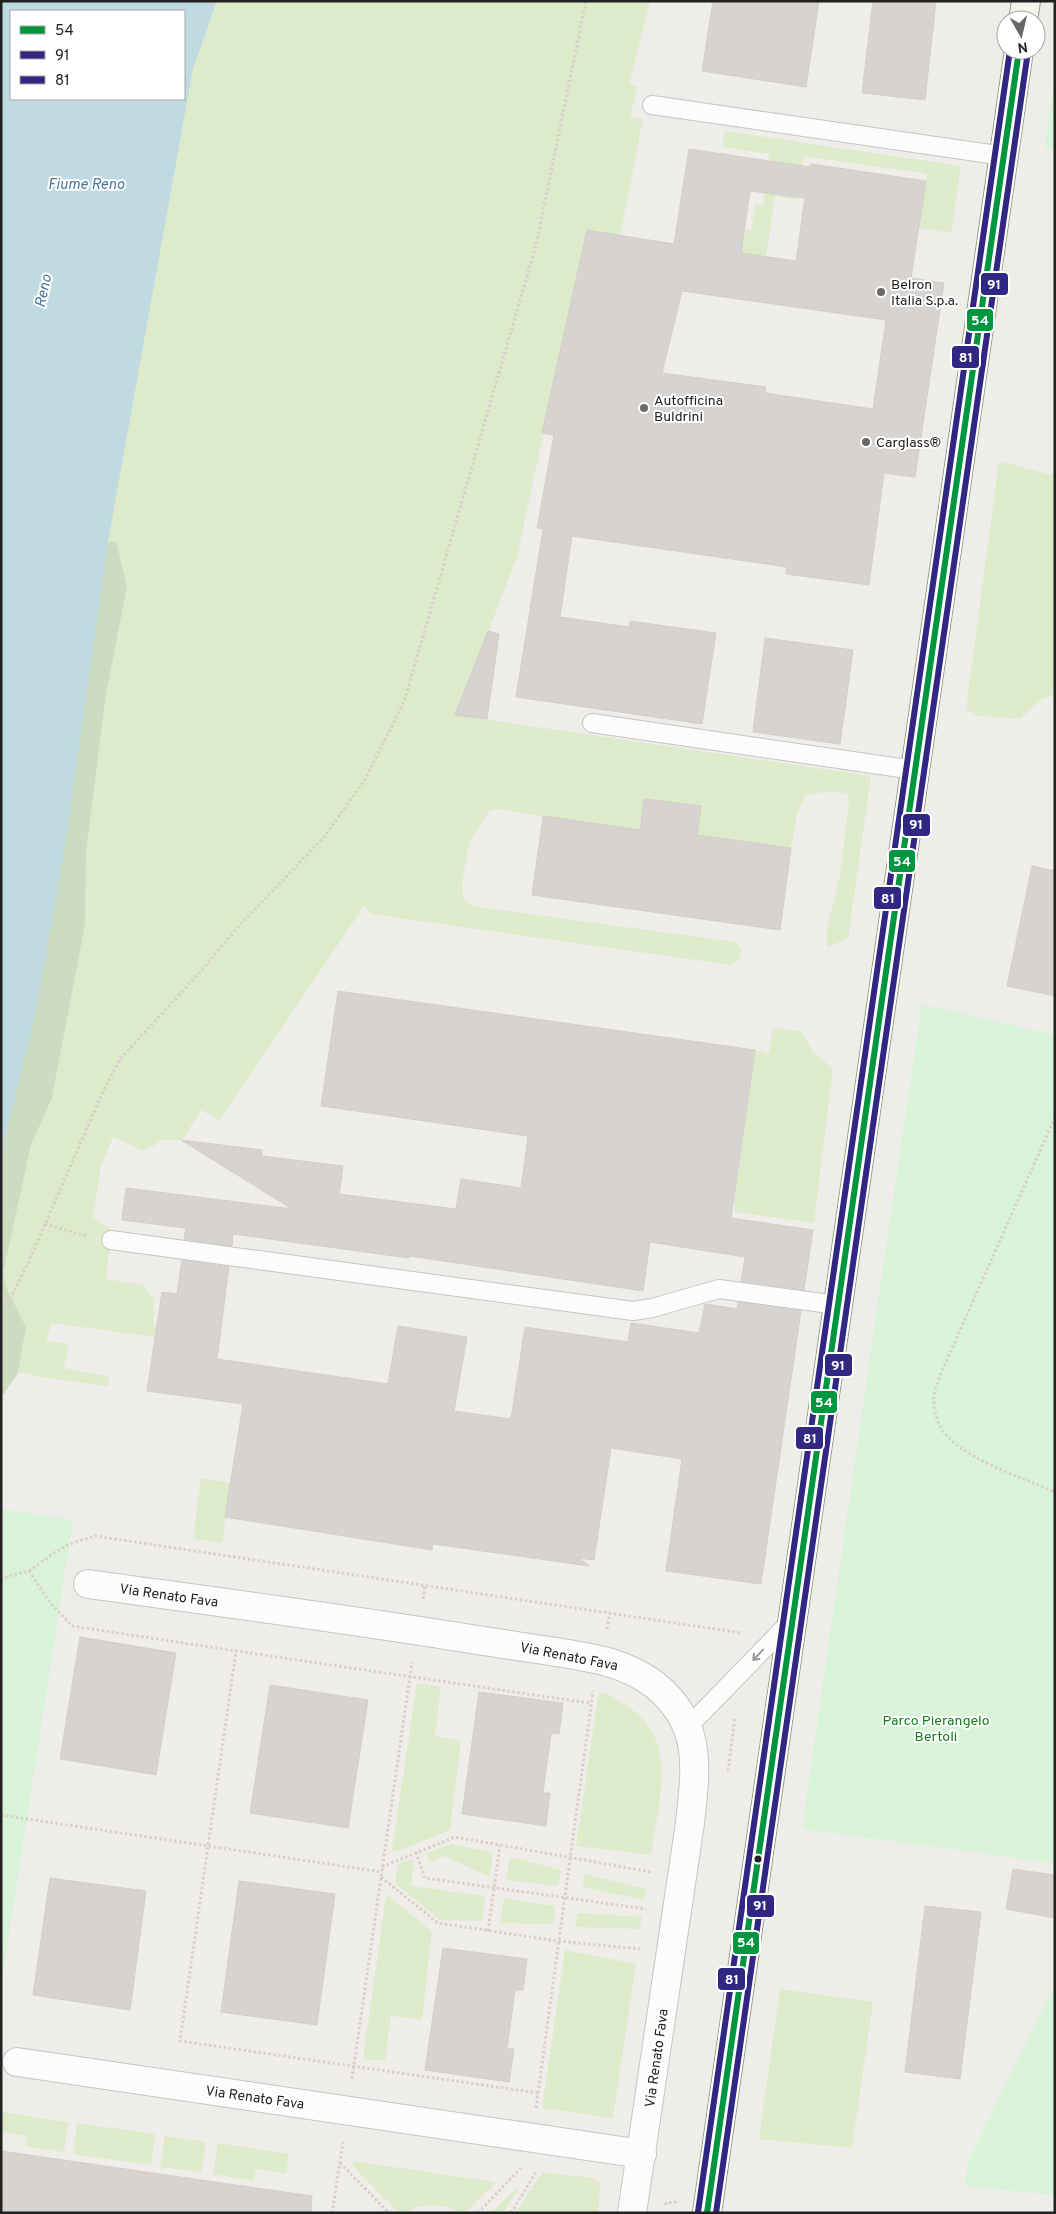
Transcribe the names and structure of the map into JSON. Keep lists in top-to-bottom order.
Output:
{
  "streets": {
    "street": ["Via Renato Fava"]
  },
  "water": ["Fiume Reno", "Reno"],
  "parks": ["Parco Pierangelo Bertoli"],
  "places": ["Belron Italia S.p.a.", "Autofficina Buldrini", "Carglass®"],
  "lines": ["transit line 54", "transit line 91", "transit line 81"],
  "legend": ["54", "91", "81"],
  "north": "bottom"
}
